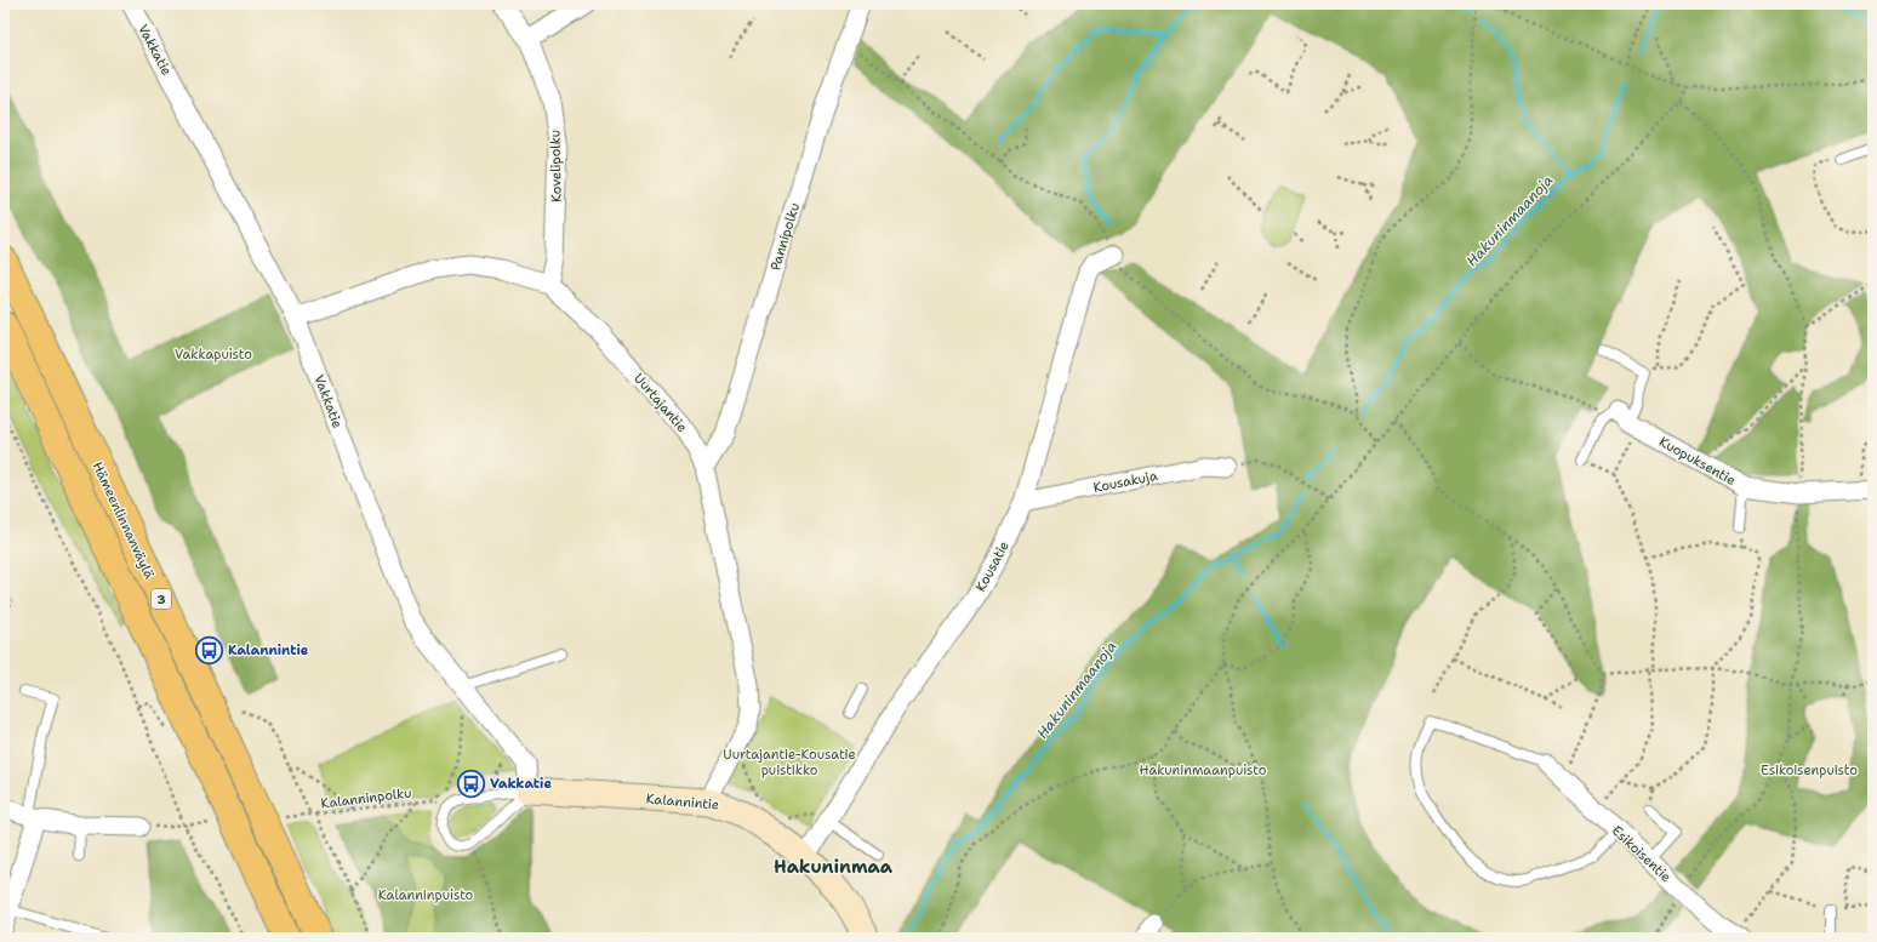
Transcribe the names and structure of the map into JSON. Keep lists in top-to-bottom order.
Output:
{
  "streets": {
    "highway": ["Hämeenlinnanväylä", "3"],
    "street": [
      "Vakkatie",
      "Kovelipolku",
      "Pannipolku",
      "Uurtajantie",
      "Kuopuksentie",
      "Kousakuja",
      "Kousatie",
      "Kalannintie",
      "Esikoisentie"
    ],
    "path": ["Kalanninpolku"]
  },
  "crossings": [
    ["Vakkatie", "Uurtajantie"],
    ["Vakkatie", "Kalannintie"],
    ["Kovelipolku", "Uurtajantie"],
    ["Pannipolku", "Uurtajantie"],
    ["Uurtajantie", "Kalannintie"],
    ["Kousakuja", "Kousatie"],
    ["Kousatie", "Kalannintie"],
    ["Kalanninpolku", "Kalannintie"]
  ],
  "districts": ["Hakuninmaa"],
  "water": ["Hakuninmaanoja"],
  "parks": [
    "Vakkapuisto",
    "Uurtajantie-Kousatie puistikko",
    "Hakuninmaanpuisto",
    "Esikoisenpuisto",
    "Kalanninpuisto"
  ],
  "places": {
    "bus stop": ["Kalannintie", "Vakkatie"]
  }
}
